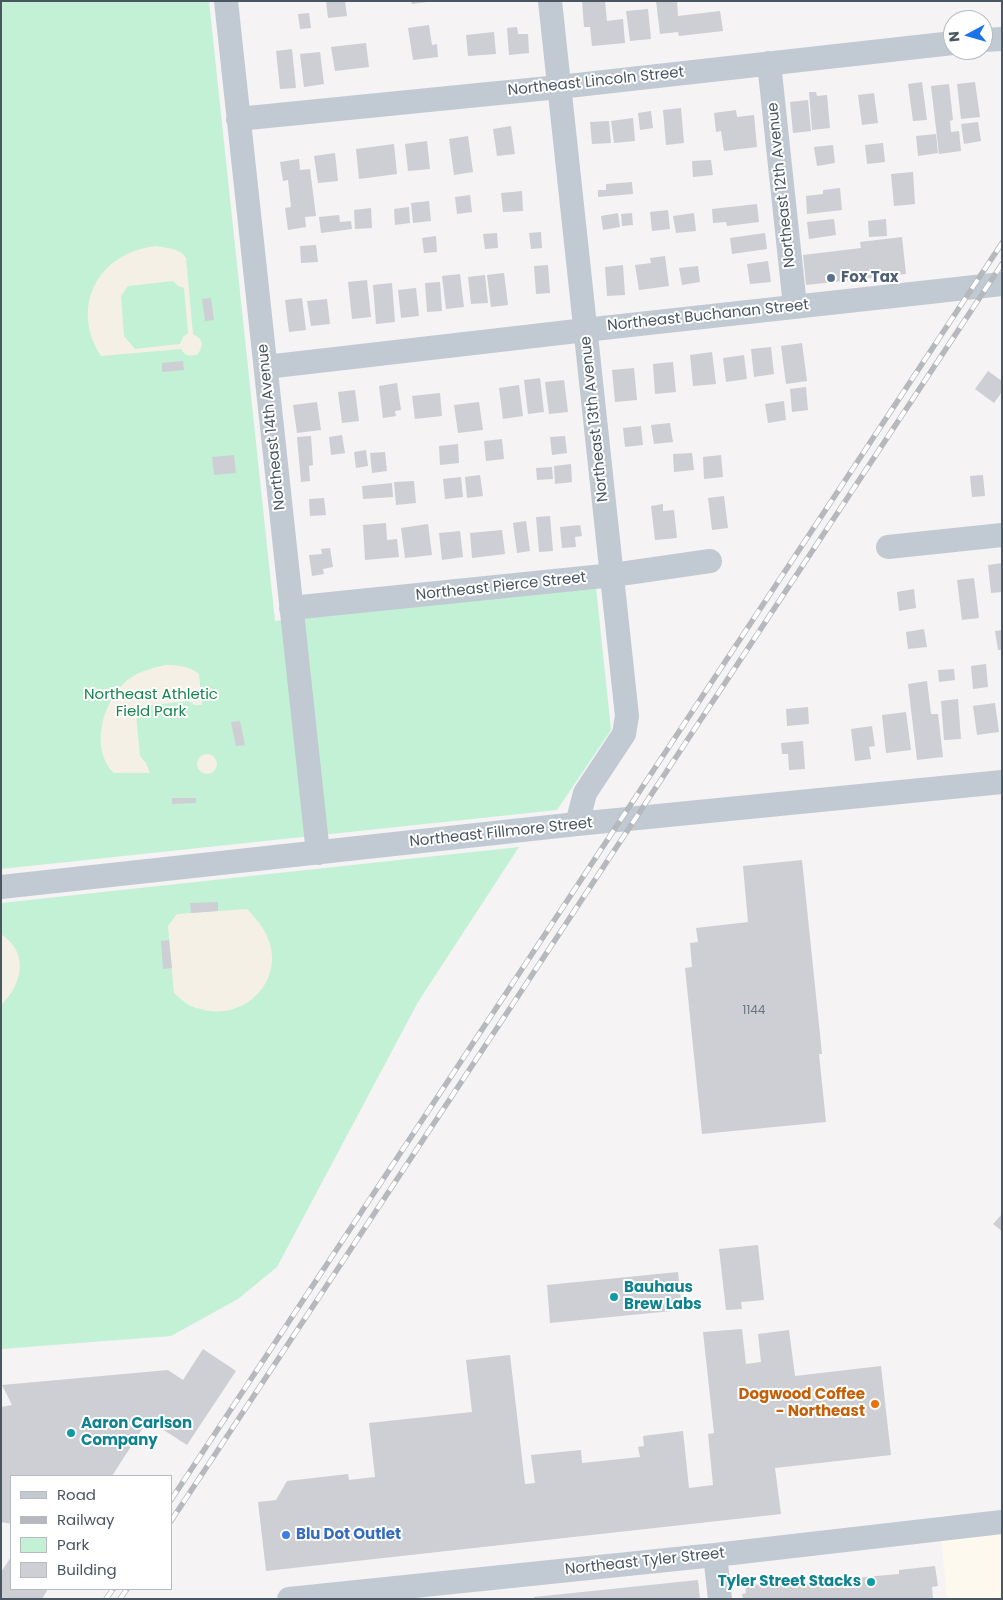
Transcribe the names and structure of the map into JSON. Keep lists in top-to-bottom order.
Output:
{
  "streets": {
    "street": [
      "Northeast Lincoln Street",
      "Northeast 12th Avenue",
      "Northeast Buchanan Street",
      "Northeast 13th Avenue",
      "Northeast 14th Avenue",
      "Northeast Pierce Street",
      "Northeast Fillmore Street",
      "Northeast Tyler Street"
    ]
  },
  "crossings": [
    ["Northeast Lincoln Street", "Northeast 12th Avenue"],
    ["Northeast Lincoln Street", "Northeast 13th Avenue"],
    ["Northeast Lincoln Street", "Northeast 14th Avenue"],
    ["Northeast 12th Avenue", "Northeast Buchanan Street"],
    ["Northeast Buchanan Street", "Northeast 13th Avenue"],
    ["Northeast Buchanan Street", "Northeast 14th Avenue"],
    ["Northeast 13th Avenue", "Northeast Pierce Street"],
    ["Northeast 13th Avenue", "Northeast Fillmore Street"],
    ["Northeast 14th Avenue", "Northeast Pierce Street"],
    ["Northeast 14th Avenue", "Northeast Fillmore Street"]
  ],
  "parks": ["Northeast Athletic Field Park"],
  "places": [
    "Fox Tax",
    "Bauhaus Brew Labs",
    "Dogwood Coffee - Northeast",
    "Aaron Carlson Company",
    "Blu Dot Outlet",
    "Tyler Street Stacks"
  ],
  "house_numbers": ["1144"],
  "legend": [
    "Road",
    "Railway",
    "Park",
    "Building"
  ],
  "north": "left"
}
